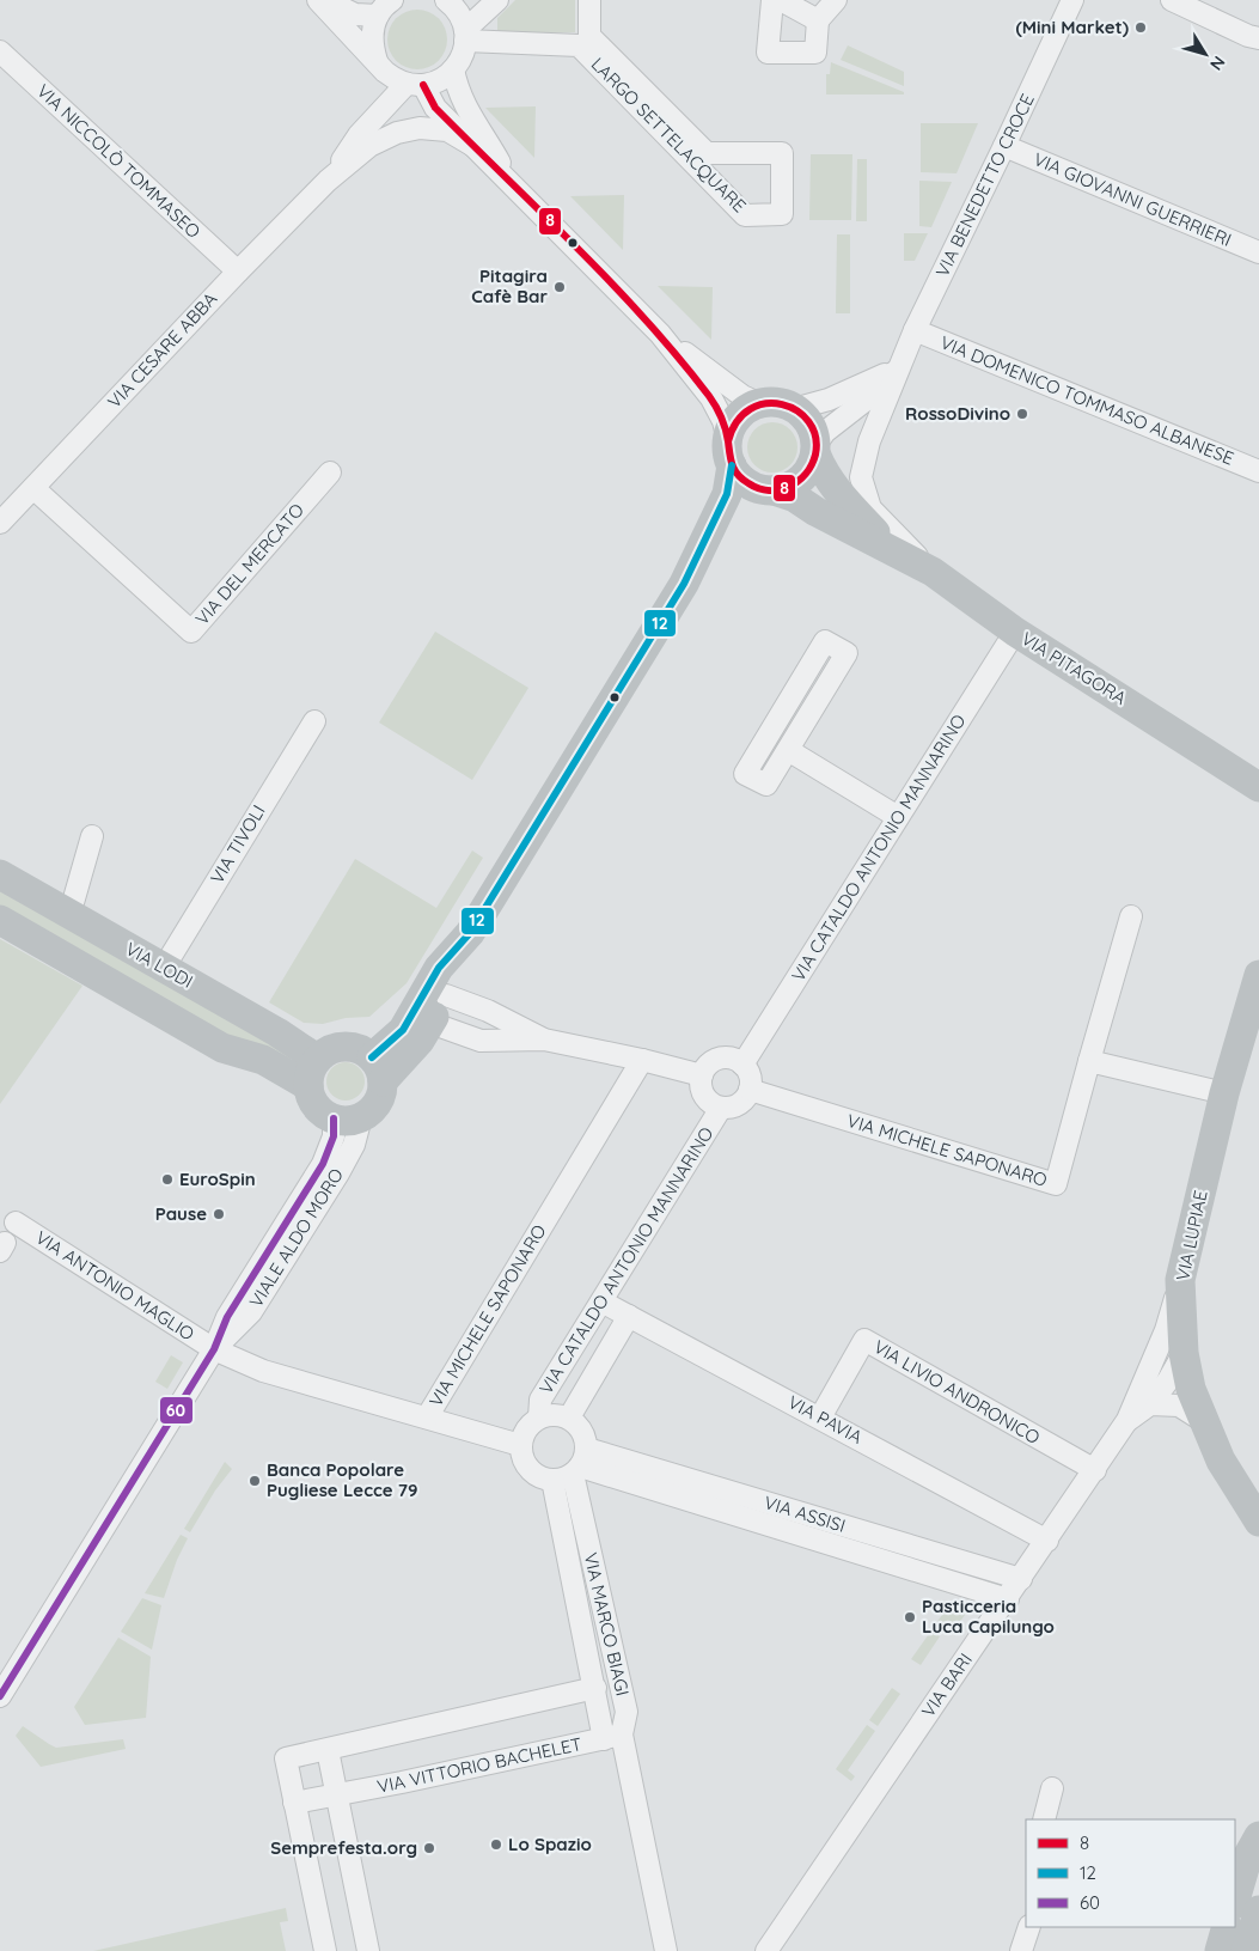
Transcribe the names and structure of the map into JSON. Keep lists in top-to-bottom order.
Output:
{
  "streets": {
    "street": [
      "LARGO SETTELACQUARE",
      "VIA NICCOLÒ TOMMASEO",
      "VIA BENEDETTO CROCE",
      "VIA GIOVANNI GUERRIERI",
      "VIA CESARE ABBA",
      "VIA DOMENICO TOMMASO ALBANESE",
      "VIA DEL MERCATO",
      "VIA PITAGORA",
      "VIA TIVOLI",
      "VIA CATALDO ANTONIO MANNARINO",
      "VIA LODI",
      "VIA MICHELE SAPONARO",
      "VIA LUPIAE",
      "VIALE ALDO MORO",
      "VIA ANTONIO MAGLIO",
      "VIA LIVIO ANDRONICO",
      "VIA PAVIA",
      "VIA ASSISI",
      "VIA MARCO BIAGI",
      "VIA BARI",
      "VIA VITTORIO BACHELET"
    ]
  },
  "crossings": [
    ["VIA NICCOLÒ TOMMASEO", "VIA CESARE ABBA"],
    ["VIA BENEDETTO CROCE", "VIA GIOVANNI GUERRIERI"],
    ["VIA BENEDETTO CROCE", "VIA DOMENICO TOMMASO ALBANESE"],
    ["VIA BENEDETTO CROCE", "VIA PITAGORA"],
    ["VIA CESARE ABBA", "VIA DEL MERCATO"],
    ["VIA CESARE ABBA", "VIA PITAGORA"],
    ["VIA PITAGORA", "VIA CATALDO ANTONIO MANNARINO"],
    ["VIA TIVOLI", "VIA LODI"],
    ["VIA CATALDO ANTONIO MANNARINO", "VIA MICHELE SAPONARO"],
    ["VIA CATALDO ANTONIO MANNARINO", "VIA ANTONIO MAGLIO"],
    ["VIA CATALDO ANTONIO MANNARINO", "VIA PAVIA"],
    ["VIA CATALDO ANTONIO MANNARINO", "VIA ASSISI"],
    ["VIA CATALDO ANTONIO MANNARINO", "VIA MARCO BIAGI"],
    ["VIA LODI", "VIALE ALDO MORO"],
    ["VIA MICHELE SAPONARO", "VIA ANTONIO MAGLIO"],
    ["VIA LUPIAE", "VIA BARI"],
    ["VIALE ALDO MORO", "VIA ANTONIO MAGLIO"],
    ["VIA ANTONIO MAGLIO", "VIA ASSISI"],
    ["VIA ANTONIO MAGLIO", "VIA MARCO BIAGI"],
    ["VIA LIVIO ANDRONICO", "VIA PAVIA"],
    ["VIA LIVIO ANDRONICO", "VIA BARI"],
    ["VIA PAVIA", "VIA BARI"],
    ["VIA ASSISI", "VIA MARCO BIAGI"],
    ["VIA ASSISI", "VIA BARI"],
    ["VIA MARCO BIAGI", "VIA VITTORIO BACHELET"]
  ],
  "places": [
    "(Mini Market)",
    "Pitagira Cafè Bar",
    "RossoDivino",
    "EuroSpin",
    "Pause",
    "Banca Popolare Pugliese Lecce 79",
    "Pasticceria Luca Capilungo",
    "Lo Spazio",
    "Semprefesta.org"
  ],
  "lines": ["transit line 8", "transit line 12", "transit line 60"],
  "legend": ["8", "12", "60"],
  "north": "bottom right"
}
